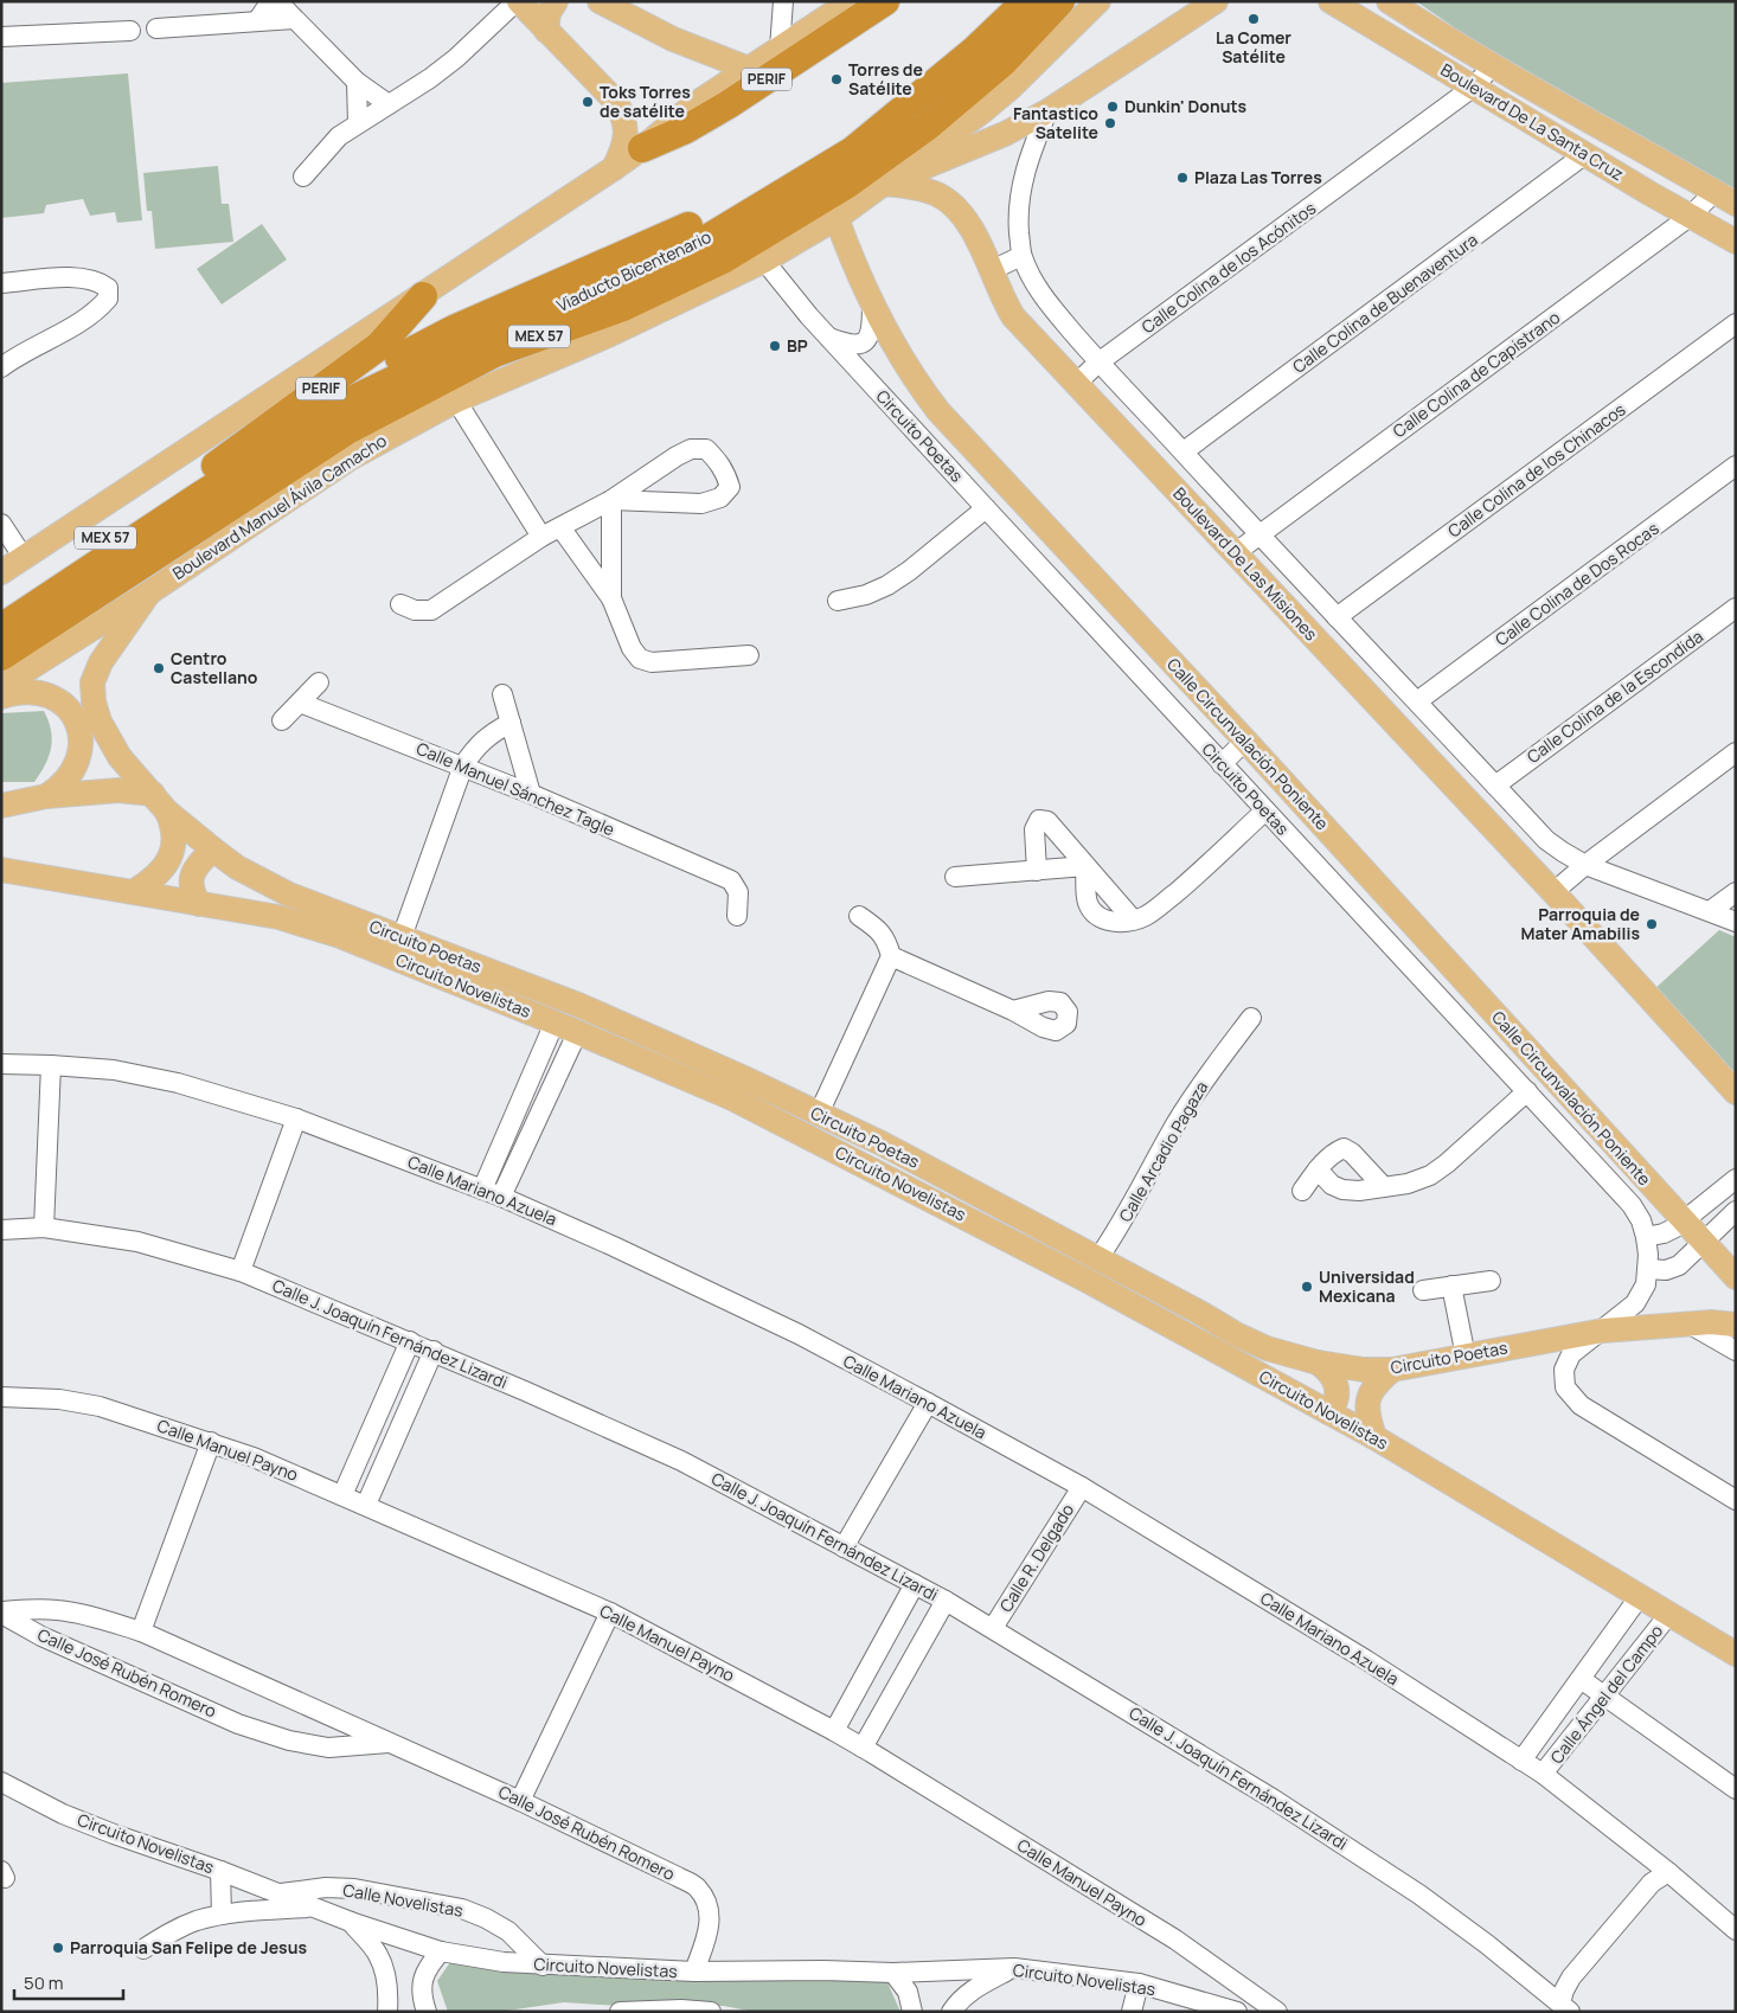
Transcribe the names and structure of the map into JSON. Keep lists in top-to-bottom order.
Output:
{
  "streets": {
    "highway": [
      "PERIF",
      "Viaducto Bicentenario",
      "MEX 57",
      "Boulevard Manuel Ávila Camacho"
    ],
    "main road": [
      "Boulevard De La Santa Cruz",
      "Circuito Poetas",
      "Boulevard De Las Misiones",
      "Calle Circunvalación Poniente",
      "Circuito Novelistas"
    ],
    "street": [
      "Calle Colina de los Acónitos",
      "Calle Colina de Buenaventura",
      "Calle Colina de Capistrano",
      "Calle Colina de los Chinacos",
      "Calle Colina de Dos Rocas",
      "Calle Colina de la Escondida",
      "Calle Manuel Sánchez Tagle",
      "Calle Arcadio Pagaza",
      "Calle Mariano Azuela",
      "Calle J. Joaquín Fernández Lizardi",
      "Calle Manuel Payno",
      "Calle R. Delgado",
      "Calle José Rubén Romero",
      "Calle Ángel del Campo",
      "Calle Novelistas"
    ]
  },
  "crossings": [
    ["PERIF", "MEX 57"],
    ["Boulevard De La Santa Cruz", "Calle Colina de los Acónitos"],
    ["Boulevard De La Santa Cruz", "Calle Colina de Buenaventura"],
    ["Boulevard De La Santa Cruz", "Calle Colina de Capistrano"],
    ["Calle Colina de los Acónitos", "Boulevard De Las Misiones"],
    ["Calle Colina de Buenaventura", "Boulevard De Las Misiones"],
    ["Calle Colina de Capistrano", "Boulevard De Las Misiones"],
    ["Circuito Poetas", "Boulevard Manuel Ávila Camacho"],
    ["Circuito Poetas", "Calle Arcadio Pagaza"],
    ["Calle Colina de los Chinacos", "Boulevard De Las Misiones"],
    ["Boulevard Manuel Ávila Camacho", "Boulevard De Las Misiones"],
    ["Boulevard Manuel Ávila Camacho", "Calle Circunvalación Poniente"],
    ["Boulevard De Las Misiones", "Calle Colina de Dos Rocas"],
    ["Boulevard De Las Misiones", "Calle Colina de la Escondida"],
    ["Circuito Novelistas", "Calle José Rubén Romero"],
    ["Circuito Novelistas", "Calle Ángel del Campo"],
    ["Circuito Novelistas", "Calle Novelistas"],
    ["Calle Mariano Azuela", "Calle R. Delgado"],
    ["Calle Mariano Azuela", "Calle Ángel del Campo"],
    ["Calle J. Joaquín Fernández Lizardi", "Calle R. Delgado"]
  ],
  "places": [
    "La Comer Satélite",
    "Torres de Satélite",
    "Toks Torres de satélite",
    "Dunkin' Donuts",
    "Fantastico Satelite",
    "Plaza Las Torres",
    "BP",
    "Centro Castellano",
    "Parroquia de Mater Amabilis",
    "Universidad Mexicana",
    "Parroquia San Felipe de Jesus"
  ],
  "scale_bar": "50 m"
}
